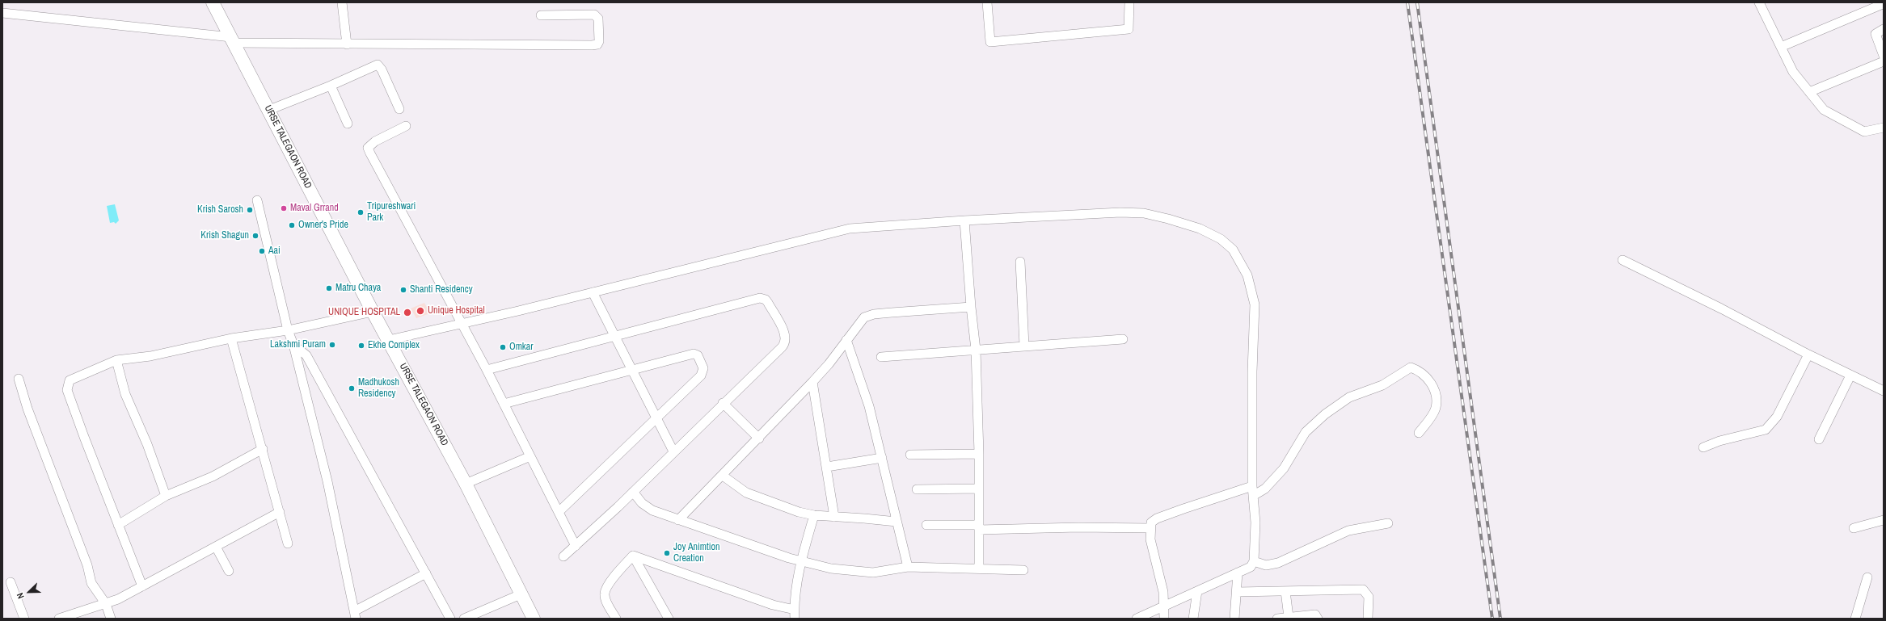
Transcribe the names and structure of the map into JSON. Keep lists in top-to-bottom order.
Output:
{
  "streets": {
    "highway": ["URSE TALEGAON ROAD"]
  },
  "places": [
    "Maval Grrand",
    "Krish Sarosh",
    "Tripureshwari Park",
    "Owner's Pride",
    "Krish Shagun",
    "Aai",
    "Matru Chaya",
    "Shanti Residency",
    "Unique Hospital",
    "UNIQUE HOSPITAL",
    "Lakshmi Puram",
    "Ekhe Complex",
    "Omkar",
    "Madhukosh Residency",
    "Joy Animtion Creation"
  ],
  "north": "bottom left"
}
